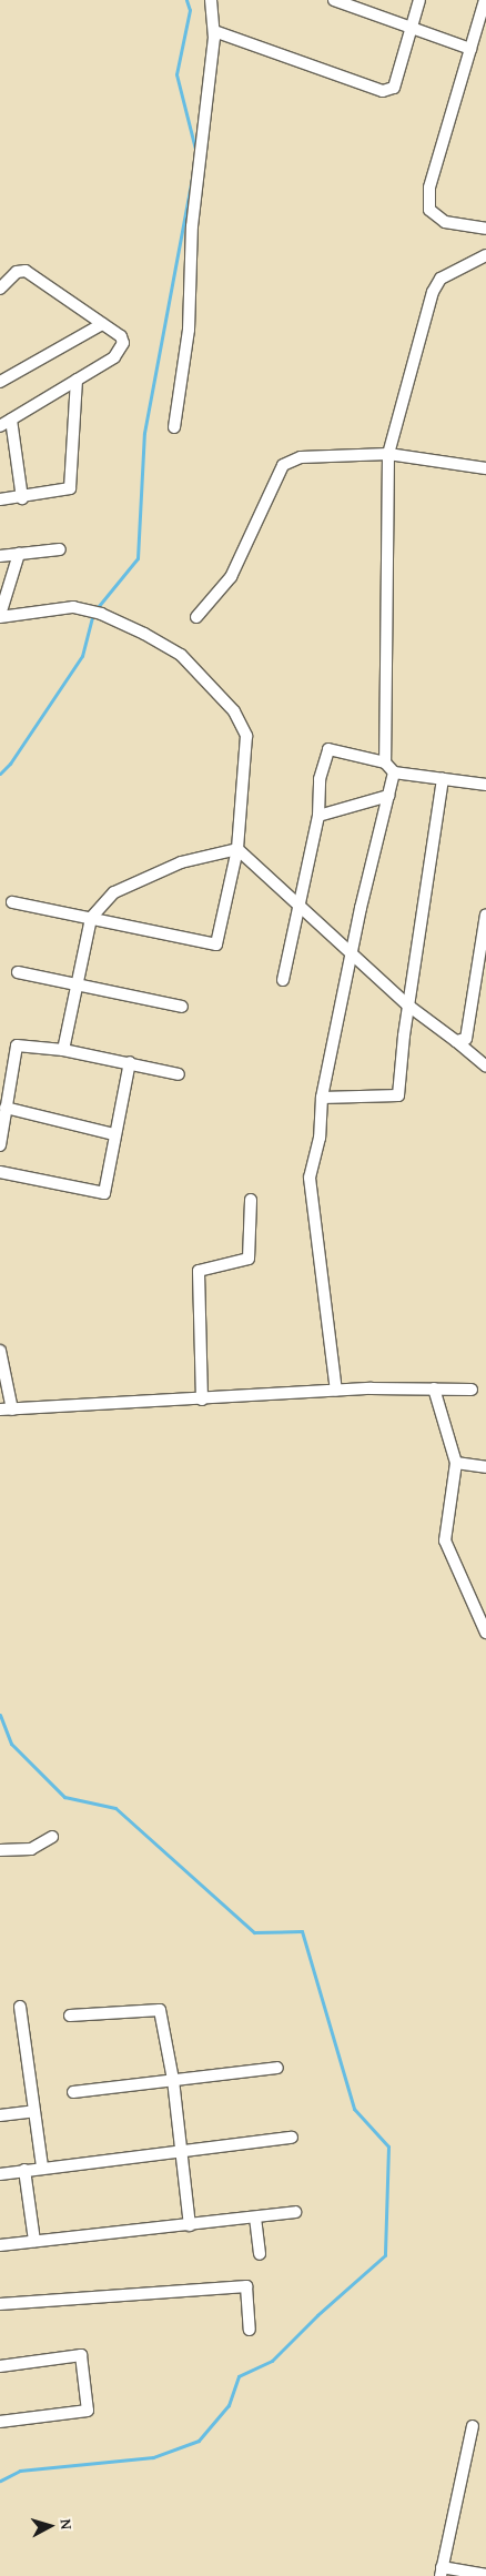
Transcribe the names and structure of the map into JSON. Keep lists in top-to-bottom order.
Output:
{
  "north": "right"
}
